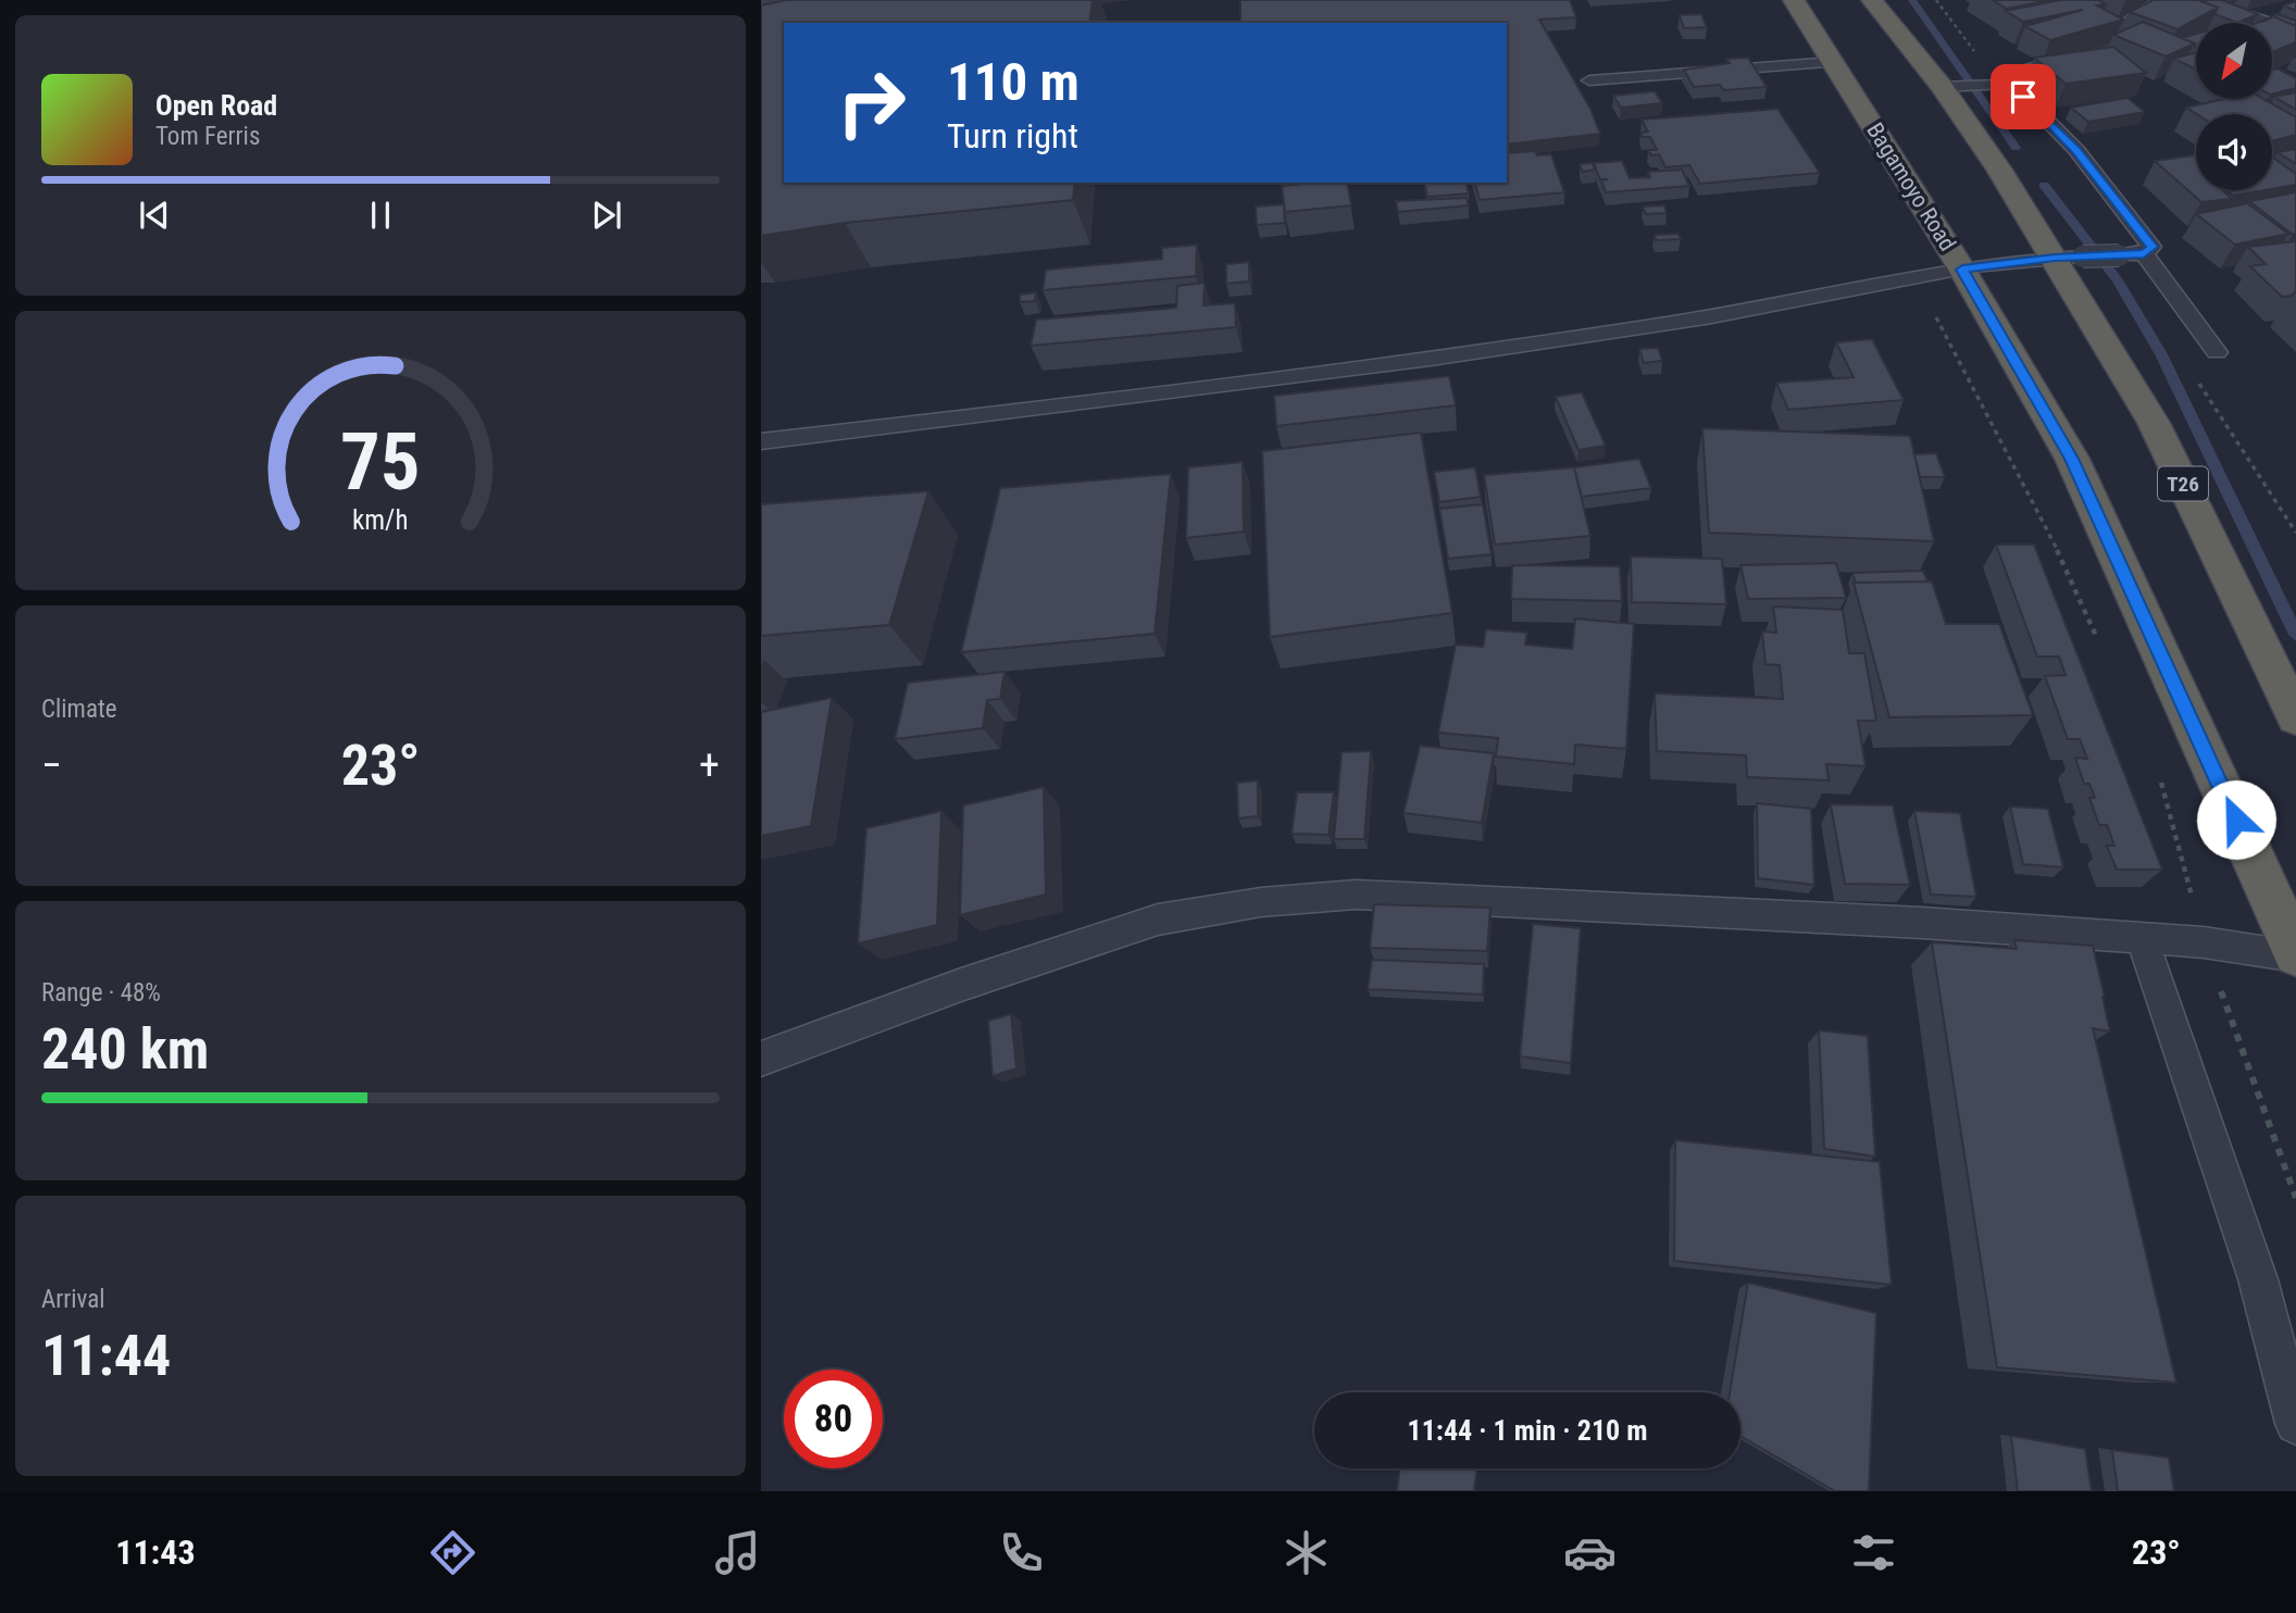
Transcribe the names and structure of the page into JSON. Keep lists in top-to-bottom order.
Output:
{
  "streets": {
    "highway": ["Bagamoyo Road", "T26"]
  },
  "north": "bottom left",
  "page": {
    "turn": ["110 m", "Turn right"],
    "song": ["Open Road", "Tom Ferris"],
    "tile": [
      "Climate",
      ["Range · 48%", "240 km"],
      ["Arrival", "11:44"]
    ],
    "heat": ["−", "23°", "+"],
    "limit": "80",
    "trip": "11:44 · 1 min · 210 m",
    "tabs": ["11:43", "23°"],
    "gauge": ["75", "km/h"]
  }
}
